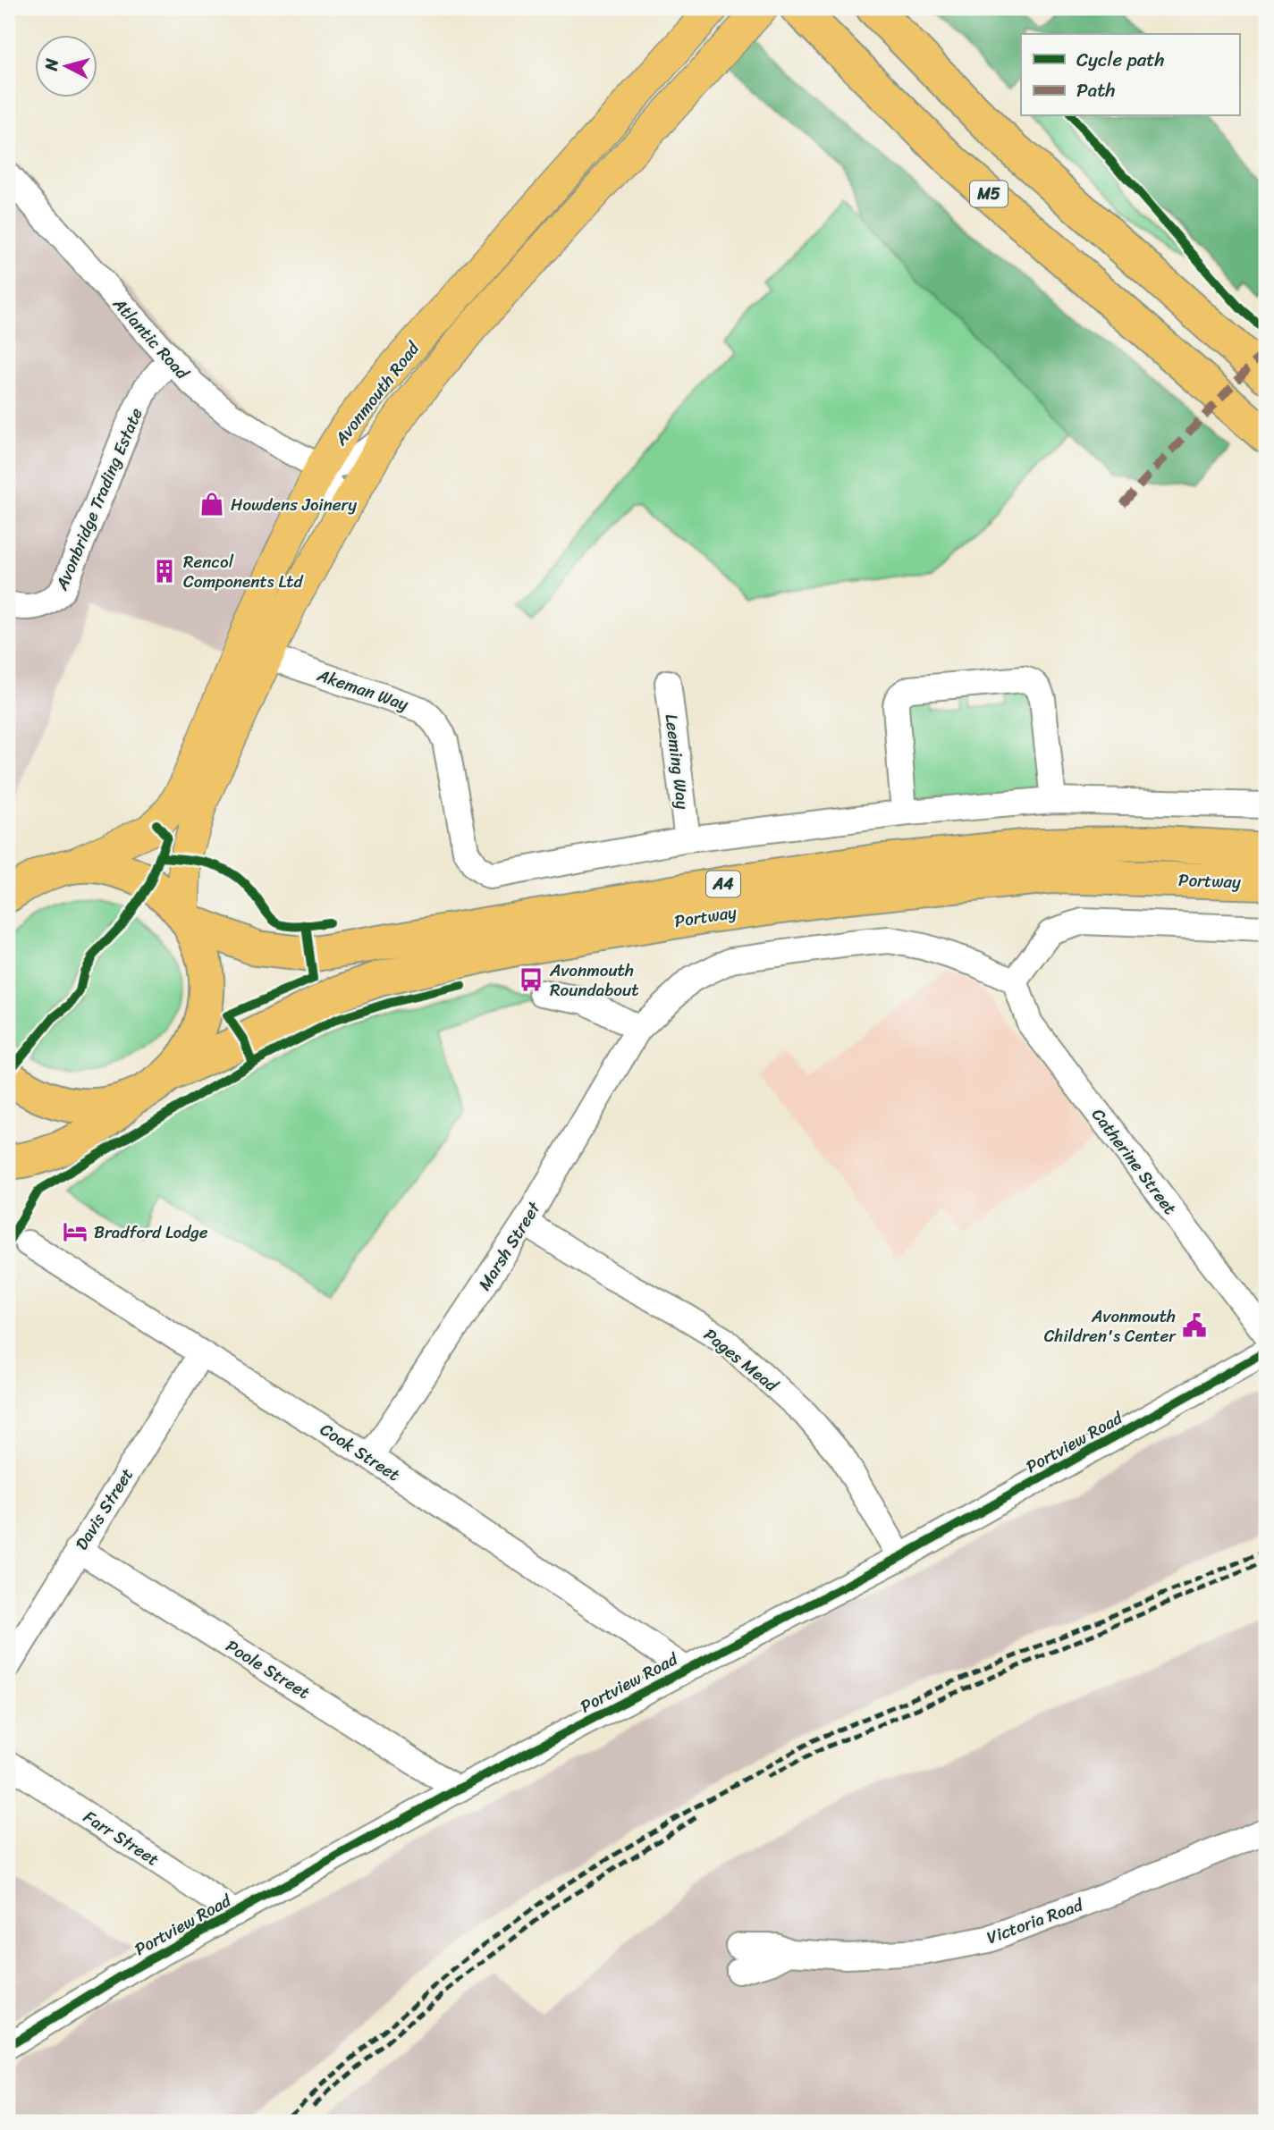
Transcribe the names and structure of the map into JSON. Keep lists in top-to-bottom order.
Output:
{
  "streets": {
    "highway": ["M5", "Portway", "A4"],
    "main road": ["Avonmouth Road"],
    "street": [
      "Atlantic Road",
      "Avonbridge Trading Estate",
      "Akeman Way",
      "Leeming Way",
      "Catherine Street",
      "Marsh Street",
      "Pages Mead",
      "Portview Road",
      "Cook Street",
      "Davis Street",
      "Poole Street",
      "Farr Street",
      "Victoria Road"
    ]
  },
  "crossings": [
    ["Atlantic Road", "Avonmouth Road"],
    ["Atlantic Road", "Avonbridge Trading Estate"],
    ["Avonmouth Road", "Akeman Way"],
    ["Avonmouth Road", "Portway"],
    ["Akeman Way", "Leeming Way"],
    ["Marsh Street", "Pages Mead"],
    ["Marsh Street", "Cook Street"],
    ["Pages Mead", "Portview Road"],
    ["Portview Road", "Cook Street"],
    ["Portview Road", "Poole Street"],
    ["Portview Road", "Farr Street"],
    ["Cook Street", "Davis Street"],
    ["Davis Street", "Poole Street"]
  ],
  "places": {
    "shop": ["Howdens Joinery"],
    "building": ["Rencol Components Ltd"],
    "bus stop": ["Avonmouth Roundabout"],
    "hotel": ["Bradford Lodge"],
    "public building": ["Avonmouth Children's Center"]
  },
  "legend": ["Cycle path", "Path"],
  "north": "left"
}
